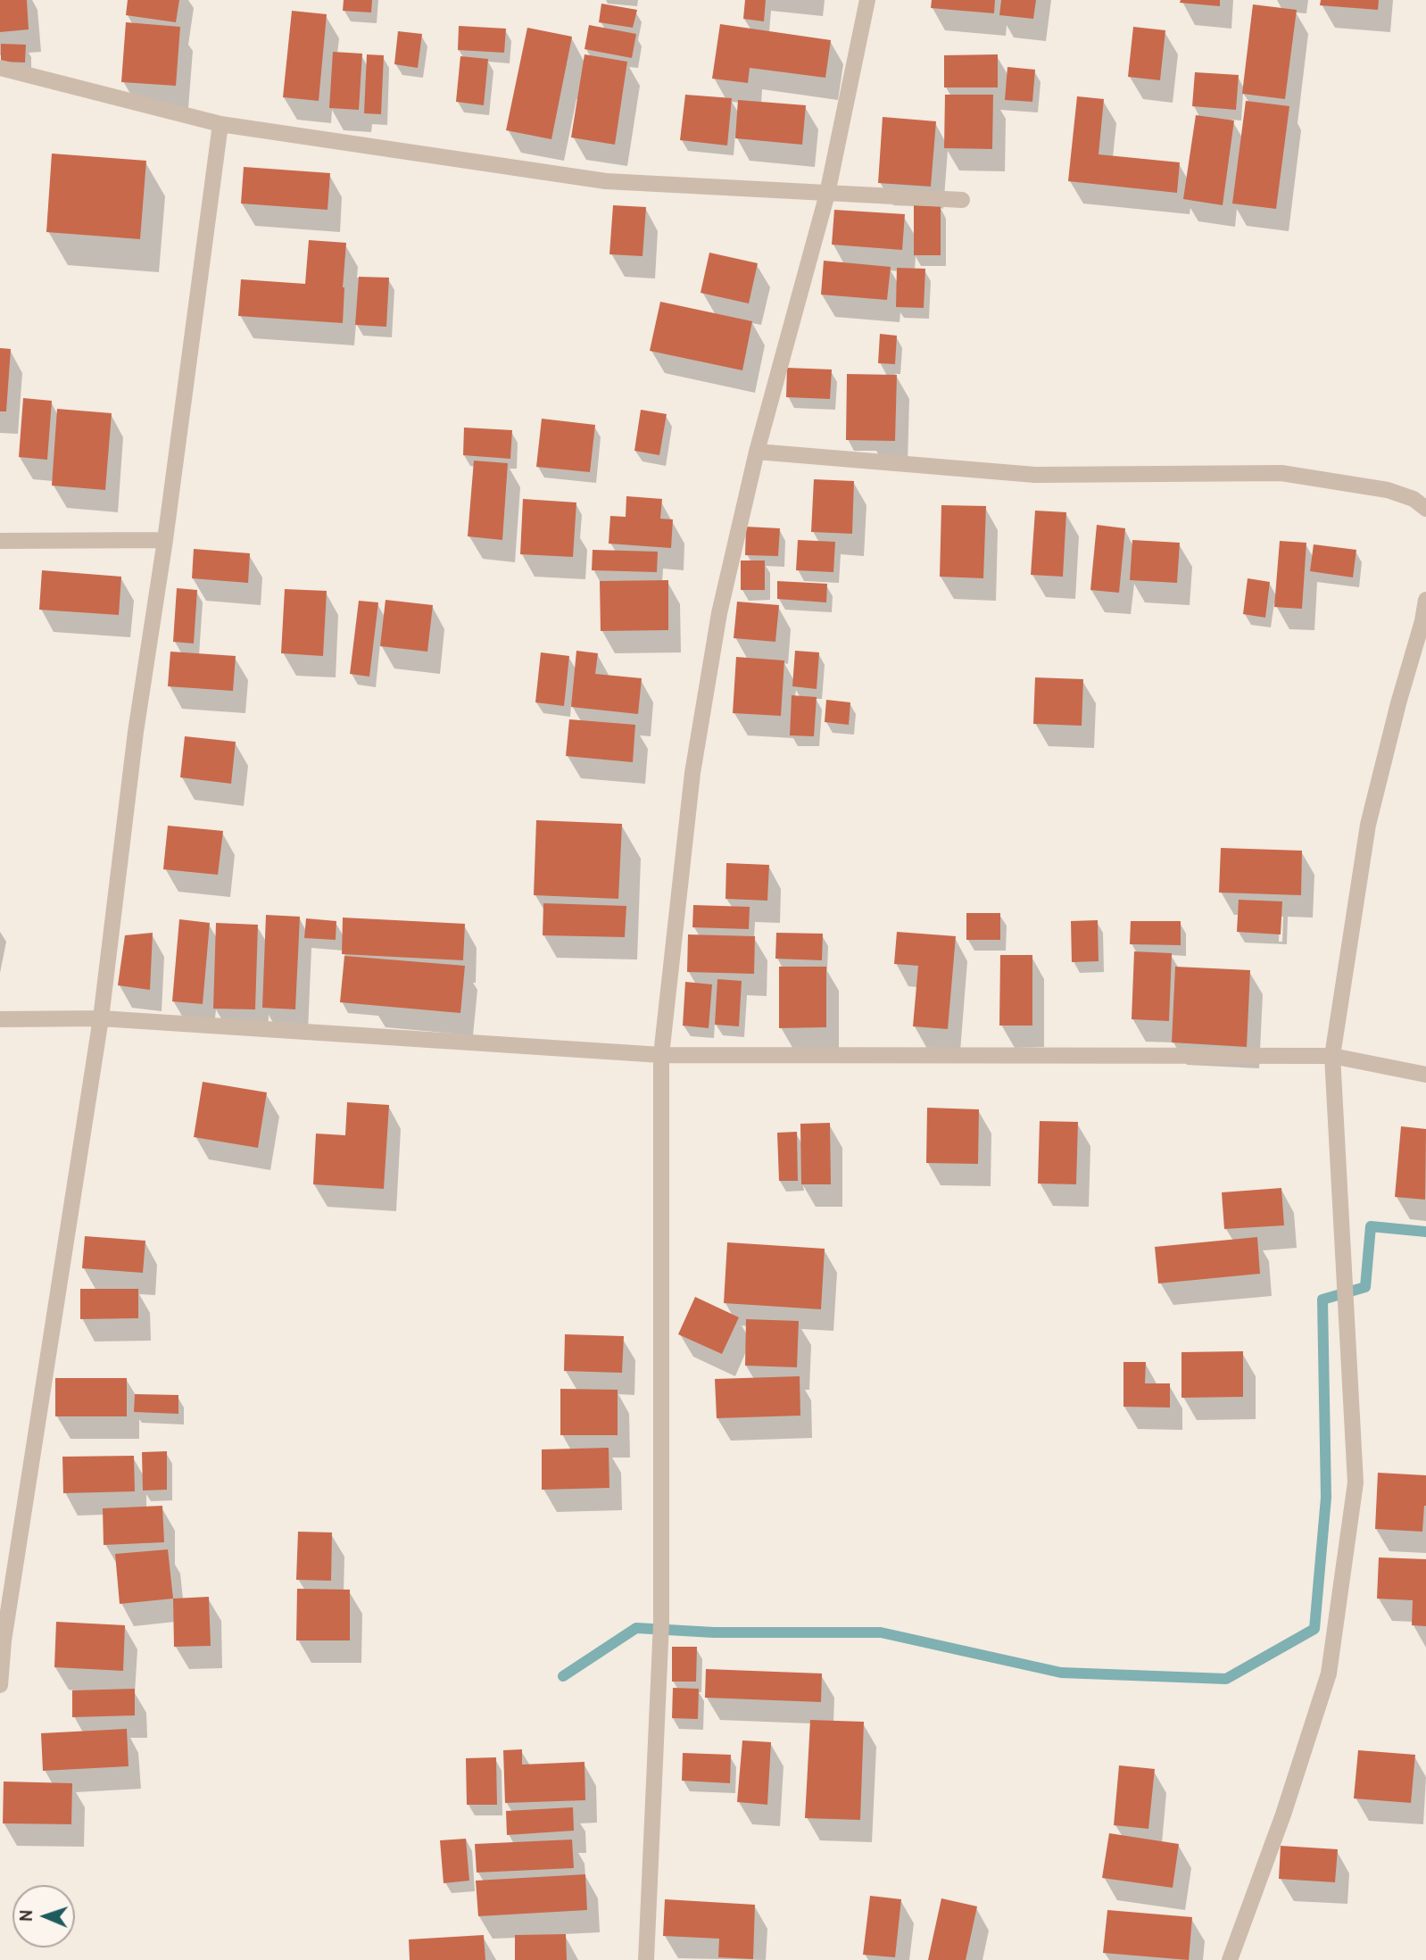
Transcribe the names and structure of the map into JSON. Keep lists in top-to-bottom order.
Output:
{
  "north": "left"
}
